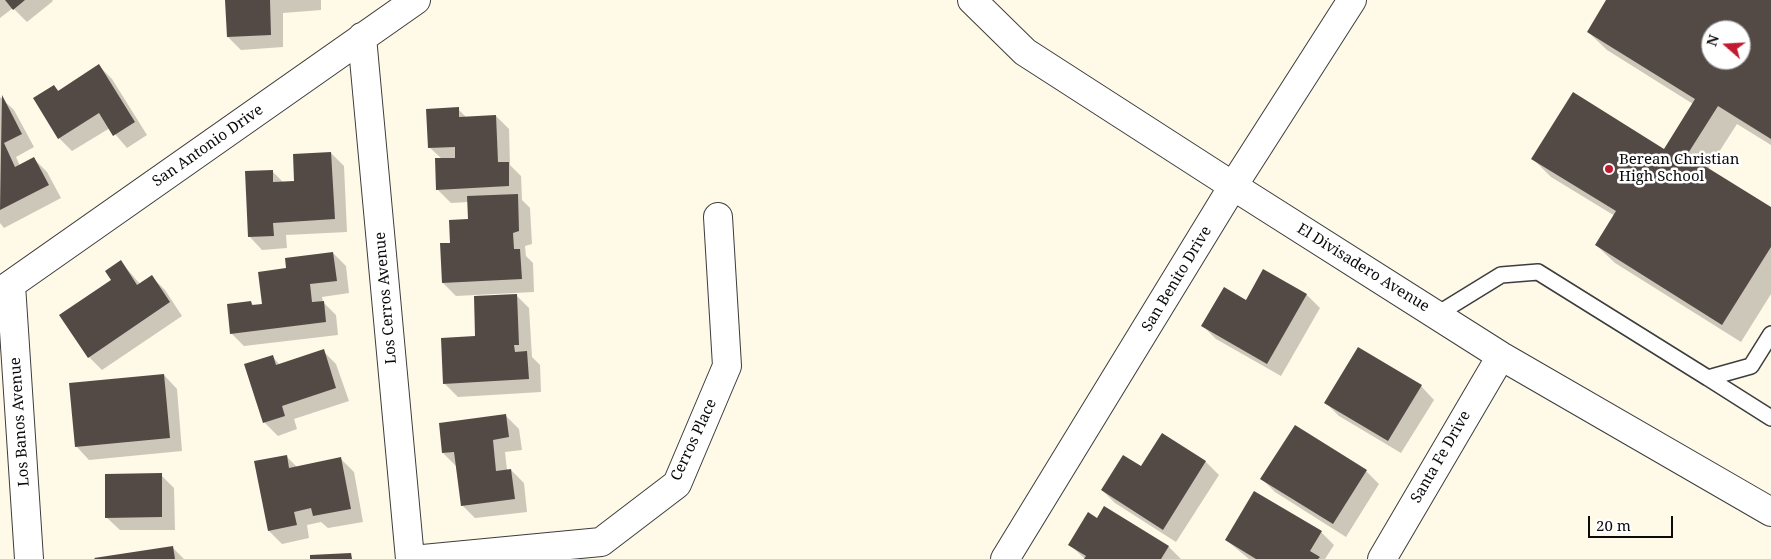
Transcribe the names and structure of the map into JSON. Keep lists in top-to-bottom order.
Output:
{
  "streets": {
    "street": [
      "San Antonio Drive",
      "El Divisadero Avenue",
      "San Benito Drive",
      "Los Cerros Avenue",
      "Los Banos Avenue",
      "Cerros Place",
      "Santa Fe Drive"
    ]
  },
  "crossings": [
    ["San Antonio Drive", "Los Cerros Avenue"],
    ["San Antonio Drive", "Los Banos Avenue"],
    ["El Divisadero Avenue", "San Benito Drive"],
    ["El Divisadero Avenue", "Santa Fe Drive"]
  ],
  "places": ["Berean Christian High School"],
  "scale_bar": "20 m",
  "north": "left"
}
